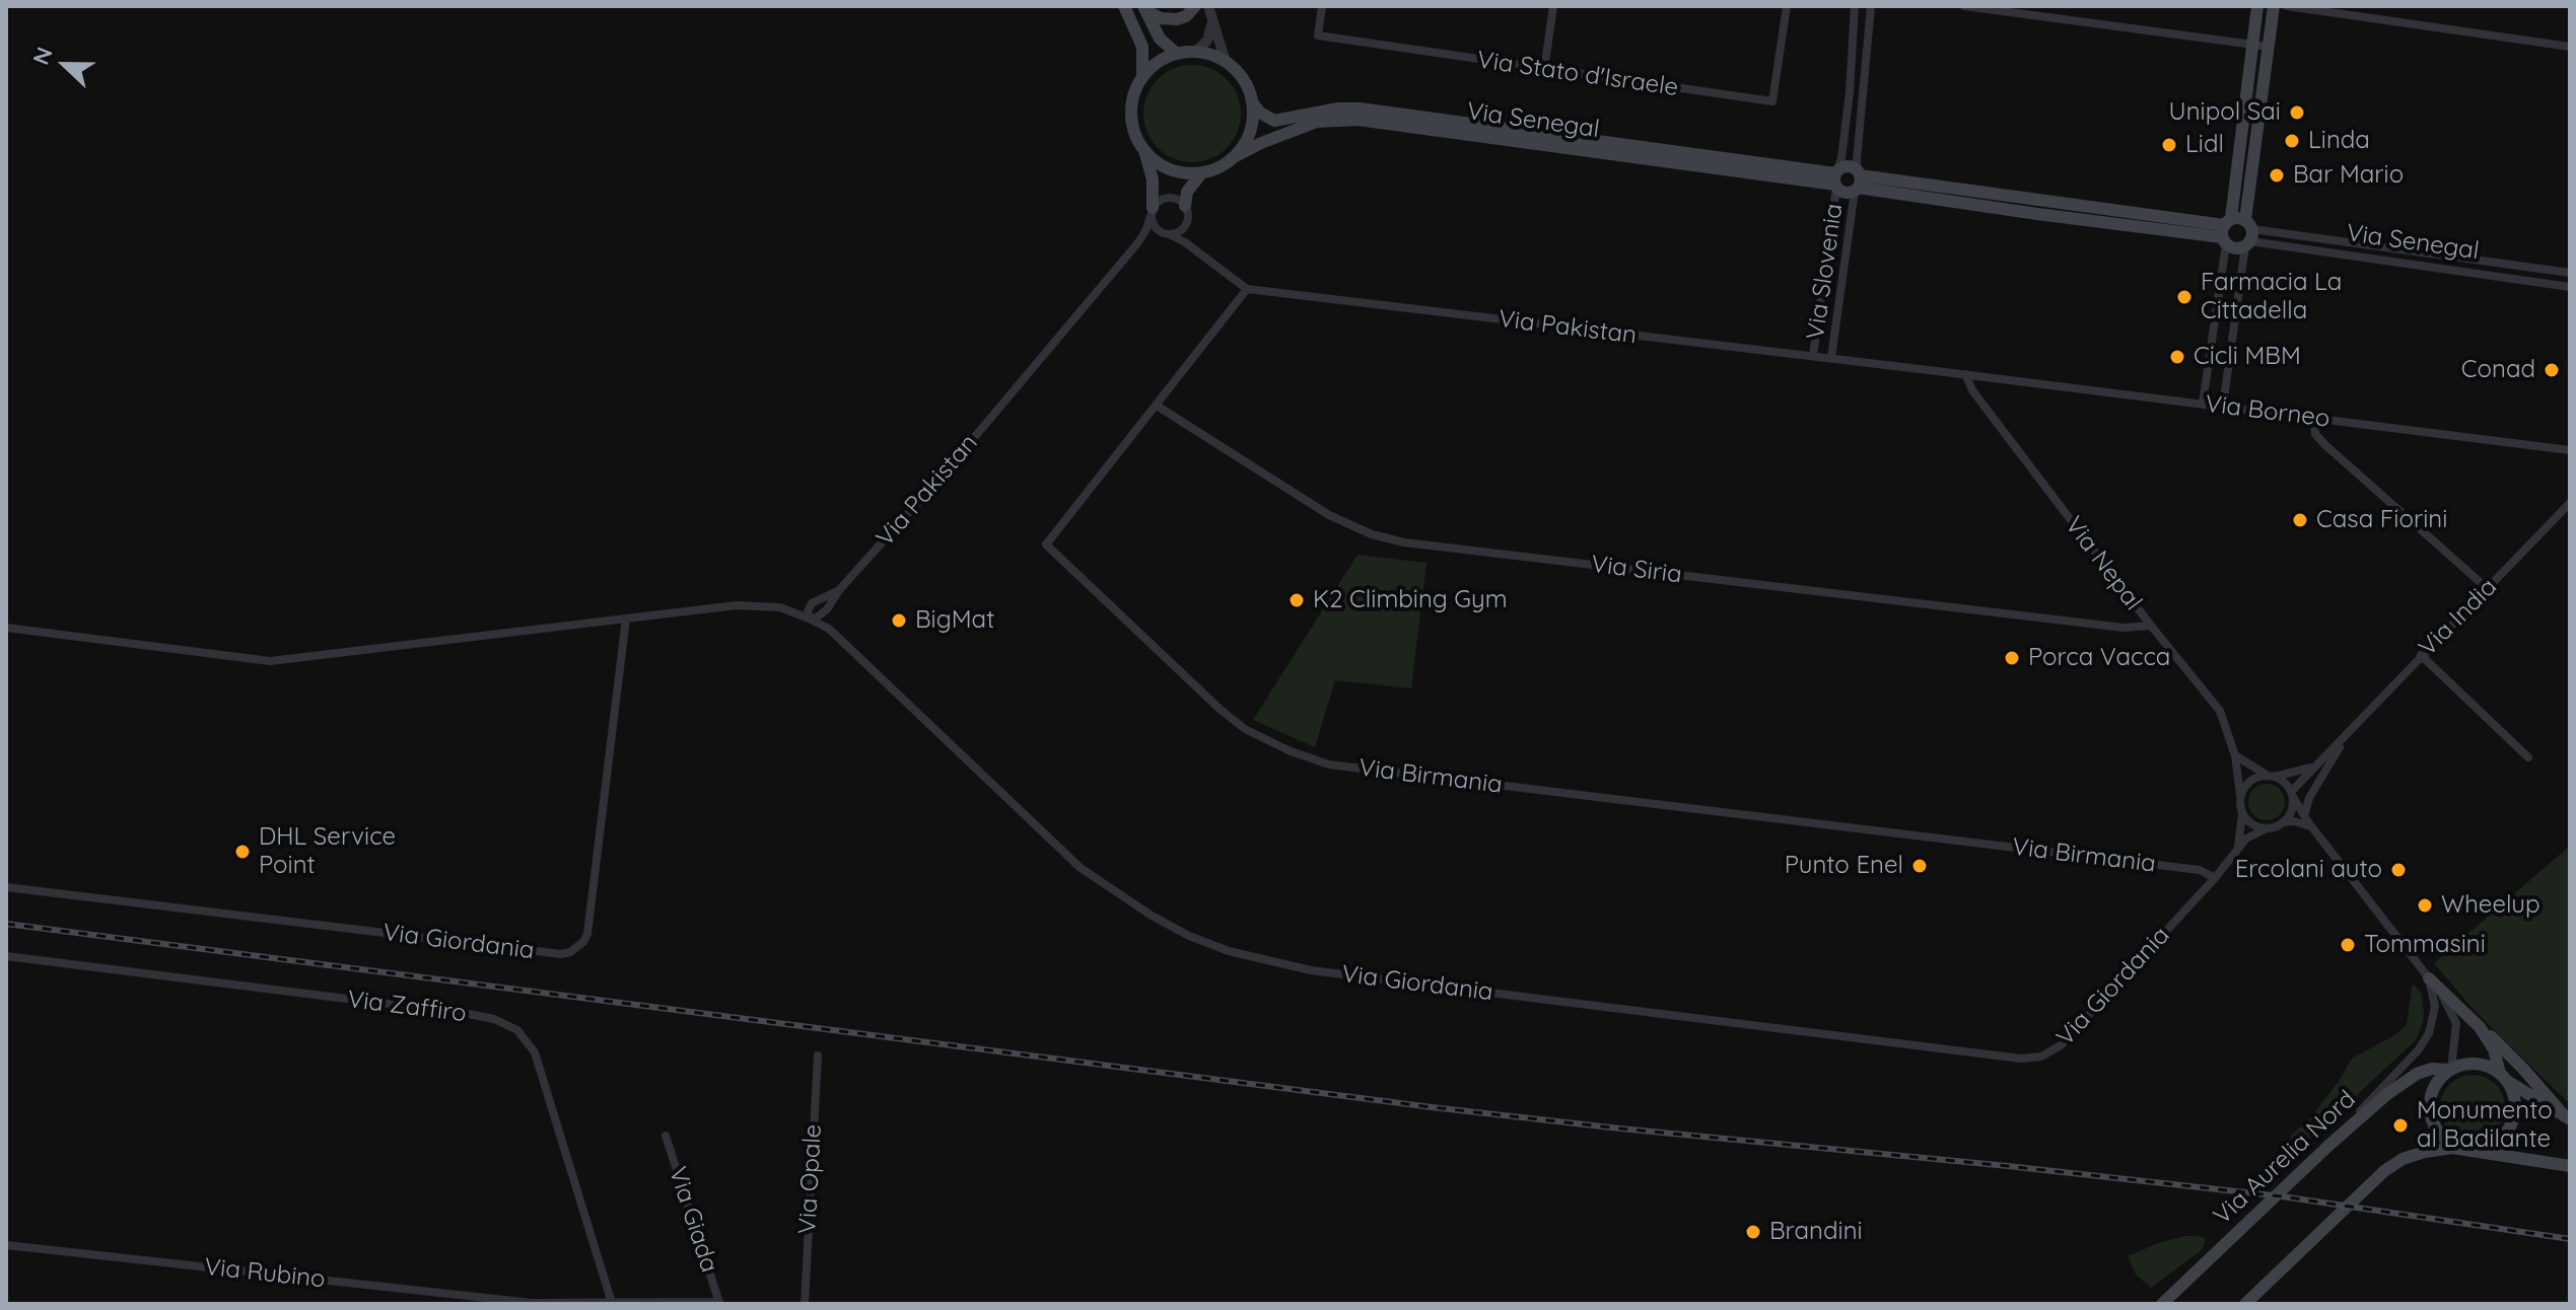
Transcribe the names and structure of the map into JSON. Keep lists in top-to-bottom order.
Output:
{
  "streets": {
    "main road": ["Via Senegal", "Via Aurelia Nord"],
    "street": [
      "Via Stato d'Israele",
      "Via Slovenia",
      "Via Pakistan",
      "Via Borneo",
      "Via Nepal",
      "Via Siria",
      "Via India",
      "Via Birmania",
      "Via Giordania",
      "Via Zaffiro",
      "Via Opale",
      "Via Giada",
      "Via Rubino"
    ]
  },
  "crossings": [
    ["Via Senegal", "Via Slovenia"],
    ["Via Slovenia", "Via Pakistan"],
    ["Via Pakistan", "Via Borneo"],
    ["Via Pakistan", "Via Nepal"],
    ["Via Pakistan", "Via Birmania"],
    ["Via Pakistan", "Via Giordania"],
    ["Via Borneo", "Via Nepal"],
    ["Via Nepal", "Via Siria"],
    ["Via Nepal", "Via India"],
    ["Via Nepal", "Via Giordania"],
    ["Via Siria", "Via Birmania"],
    ["Via India", "Via Giordania"],
    ["Via Birmania", "Via Giordania"],
    ["Via Zaffiro", "Via Rubino"],
    ["Via Giada", "Via Rubino"]
  ],
  "places": [
    "Unipol Sai",
    "Linda",
    "Lidl",
    "Bar Mario",
    "Farmacia La Cittadella",
    "Cicli MBM",
    "Conad",
    "Casa Fiorini",
    "K2 Climbing Gym",
    "BigMat",
    "Porca Vacca",
    "DHL Service Point",
    "Punto Enel",
    "Ercolani auto",
    "Wheelup",
    "Tommasini",
    "Monumento al Badilante",
    "Brandini"
  ],
  "north": "left"
}
